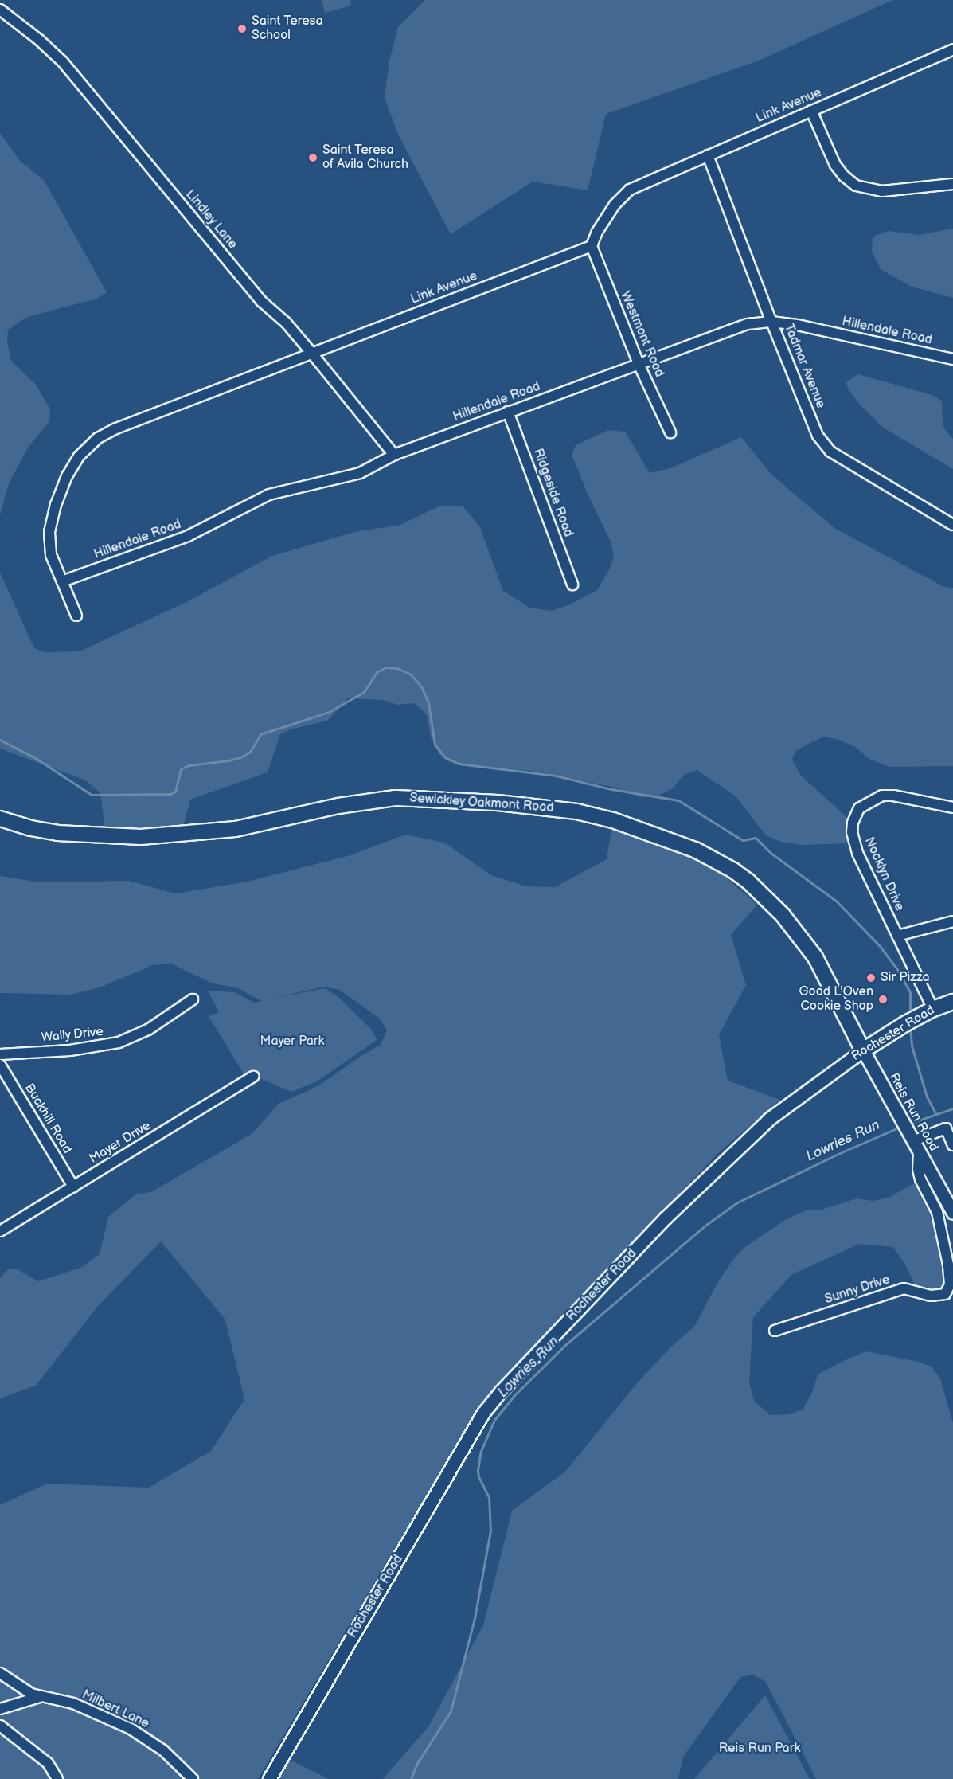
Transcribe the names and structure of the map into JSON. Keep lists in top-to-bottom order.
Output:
{
  "streets": {
    "main road": ["Sewickley Oakmont Road", "Rochester Road"],
    "street": [
      "Link Avenue",
      "Lindley Lane",
      "Hillendale Road",
      "Westmont Road",
      "Tadmar Avenue",
      "Ridgeside Road",
      "Nocklyn Drive",
      "Wally Drive",
      "Reis Run Road",
      "Buckhill Road",
      "Mayer Drive",
      "Sunny Drive",
      "Milbert Lane"
    ]
  },
  "crossings": [
    ["Link Avenue", "Lindley Lane"],
    ["Link Avenue", "Hillendale Road"],
    ["Link Avenue", "Westmont Road"],
    ["Link Avenue", "Tadmar Avenue"],
    ["Lindley Lane", "Hillendale Road"],
    ["Hillendale Road", "Westmont Road"],
    ["Hillendale Road", "Tadmar Avenue"],
    ["Hillendale Road", "Ridgeside Road"],
    ["Sewickley Oakmont Road", "Rochester Road"],
    ["Sewickley Oakmont Road", "Reis Run Road"],
    ["Nocklyn Drive", "Rochester Road"],
    ["Rochester Road", "Reis Run Road"],
    ["Reis Run Road", "Sunny Drive"],
    ["Buckhill Road", "Mayer Drive"]
  ],
  "water": ["Lowries Run"],
  "parks": ["Mayer Park", "Reis Run Park"],
  "places": [
    "Saint Teresa School",
    "Saint Teresa of Avila Church",
    "Sir Pizza",
    "Good L'Oven Cookie Shop"
  ]
}
